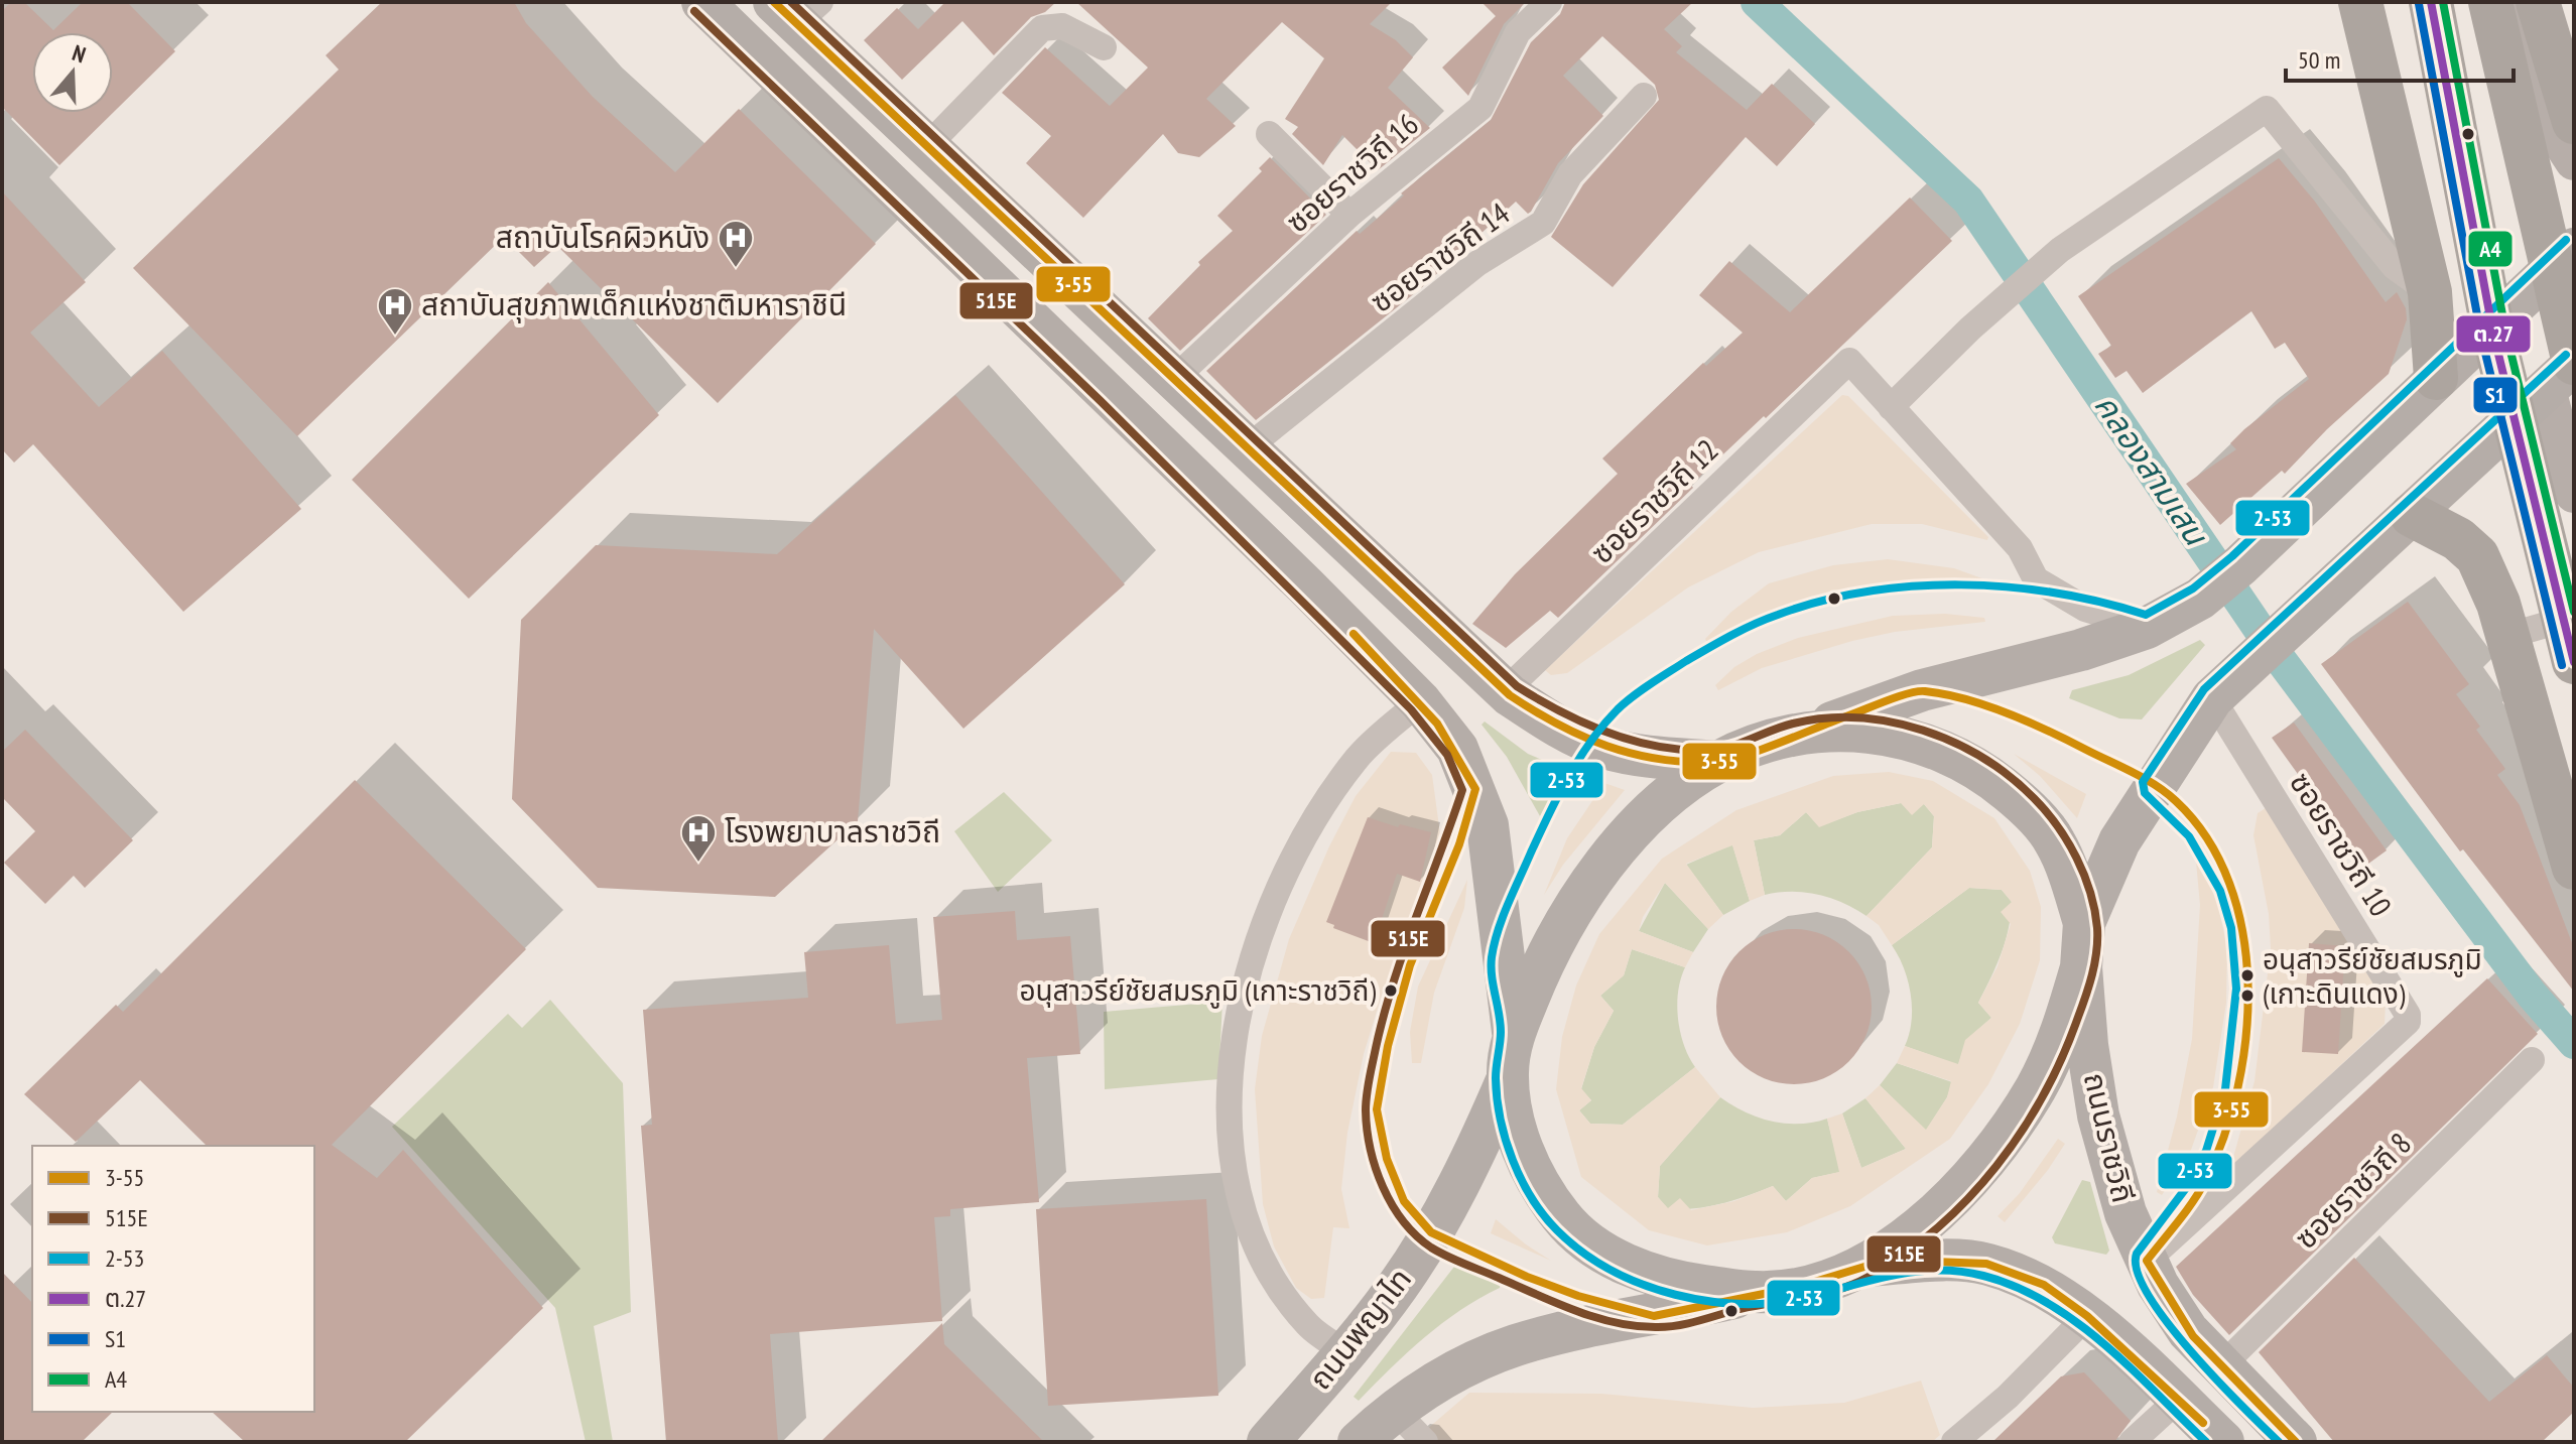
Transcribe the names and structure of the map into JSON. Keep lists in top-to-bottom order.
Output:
{
  "streets": {
    "main road": ["ถนนราชวิถี", "ถนนพญาไท"],
    "street": [
      "ซอยราชวิถี 16",
      "ซอยราชวิถี 14",
      "ซอยราชวิถี 12",
      "ซอยราชวิถี 10",
      "ซอยราชวิถี 8"
    ]
  },
  "crossings": [
    ["ถนนราชวิถี", "ซอยราชวิถี 8"]
  ],
  "water": ["คลองสามเสน"],
  "places": {
    "hospital": ["สถาบันโรคผิวหนัง", "สถาบันสุขภาพเด็กแห่งชาติมหาราชินี", "โรงพยาบาลราชวิถี"],
    "other": ["อนุสาวรีย์ชัยสมรภูมิ (เกาะดินแดง)", "อนุสาวรีย์ชัยสมรภูมิ (เกาะราชวิถี)"]
  },
  "lines": [
    "transit line 3-55",
    "transit line 515E",
    "transit line ต.27",
    "transit line A4",
    "transit line S1",
    "transit line 2-53"
  ],
  "legend": [
    "3-55",
    "515E",
    "2-53",
    "ต.27",
    "S1",
    "A4"
  ],
  "scale_bar": "50 m",
  "north": "top"
}
